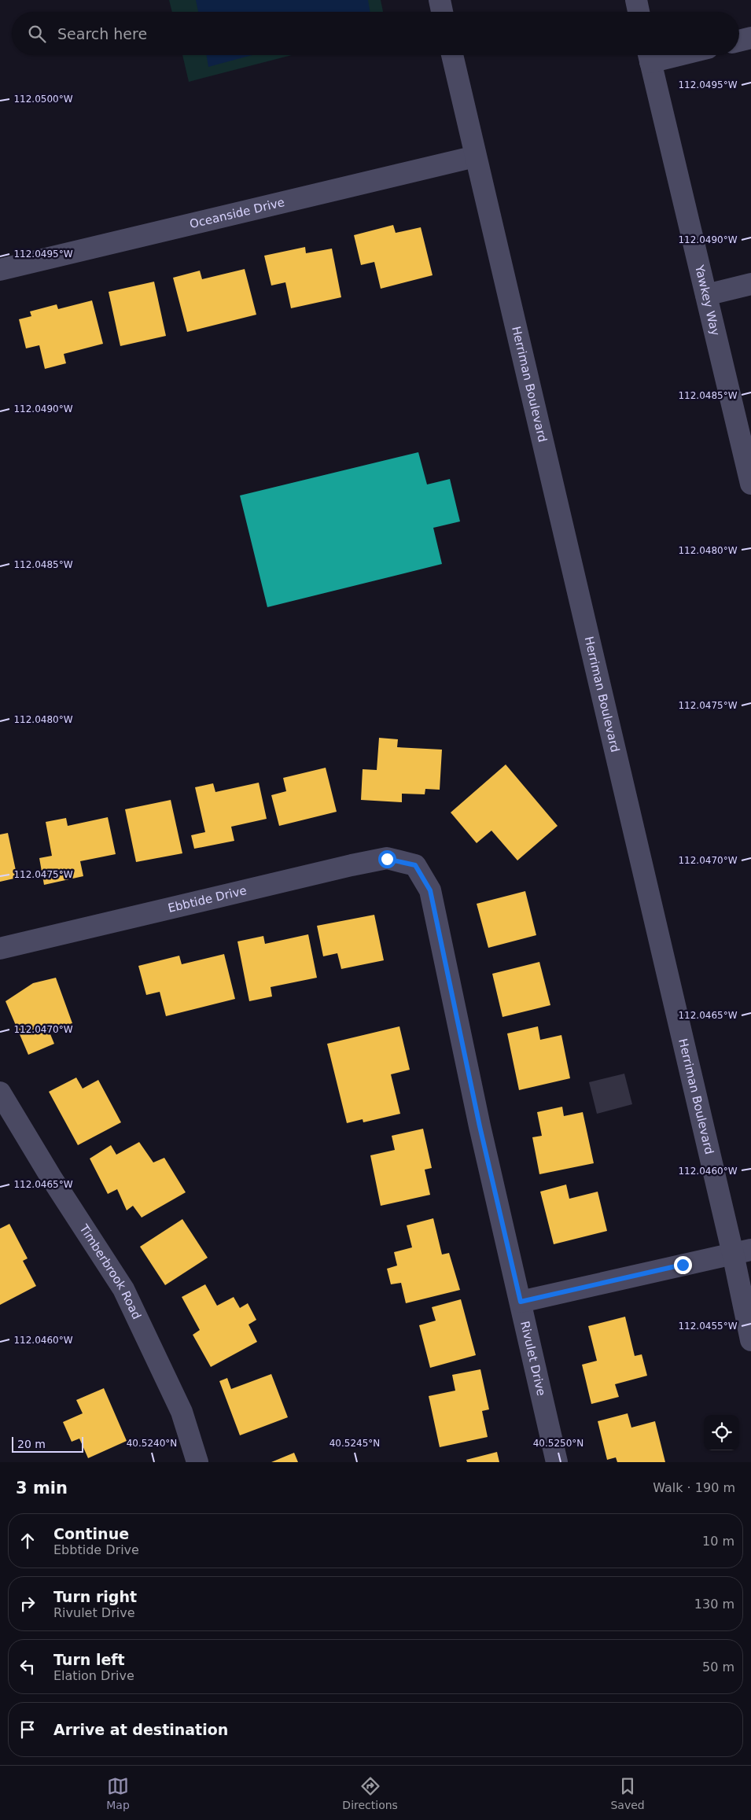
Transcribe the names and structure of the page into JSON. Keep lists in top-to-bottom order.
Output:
{
  "streets": {
    "street": [
      "Oceanside Drive",
      "Yawkey Way",
      "Herriman Boulevard",
      "Ebbtide Drive",
      "Timberbrook Road",
      "Rivulet Drive"
    ]
  },
  "crossings": [
    ["Oceanside Drive", "Herriman Boulevard"],
    ["Ebbtide Drive", "Rivulet Drive"]
  ],
  "scale_bar": "20 m",
  "page": {
    "search": "Search here",
    "scale": "20 m",
    "heading": ["3 min", "Walk · 190 m"],
    "list": [
      ["Continue", "Ebbtide Drive", "10 m"],
      ["Turn right", "Rivulet Drive", "130 m"],
      ["Turn left", "Elation Drive", "50 m"],
      "Arrive at destination"
    ],
    "nav": ["Map", "Directions", "Saved"]
  },
  "coordinates": [
    "112.0495°W",
    "112.0500°W",
    "112.0490°W",
    "112.0485°W",
    "112.0480°W",
    "112.0475°W",
    "112.0470°W",
    "112.0465°W",
    "112.0460°W",
    "112.0455°W",
    "40.5240°N",
    "40.5245°N",
    "40.5250°N"
  ]
}
